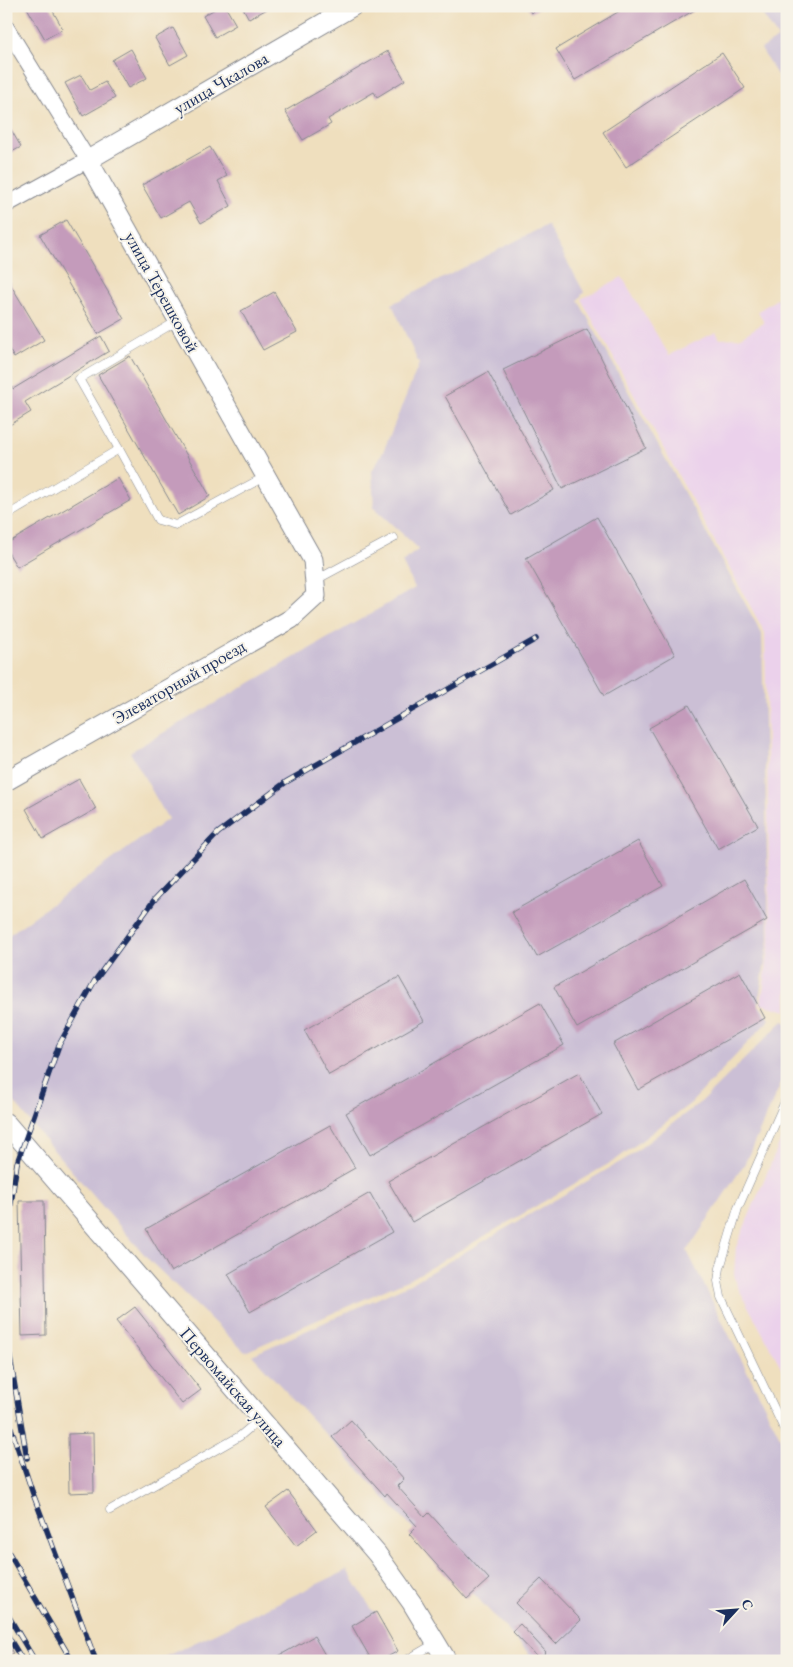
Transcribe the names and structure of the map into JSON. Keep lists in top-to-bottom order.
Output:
{
  "streets": {
    "street": [
      "улица Чкалова",
      "улица Терешковой",
      "Элеваторный проезд",
      "Первомайская улица"
    ]
  },
  "crossings": [
    ["улица Чкалова", "улица Терешковой"],
    ["улица Терешковой", "Элеваторный проезд"]
  ],
  "north": "top right"
}
